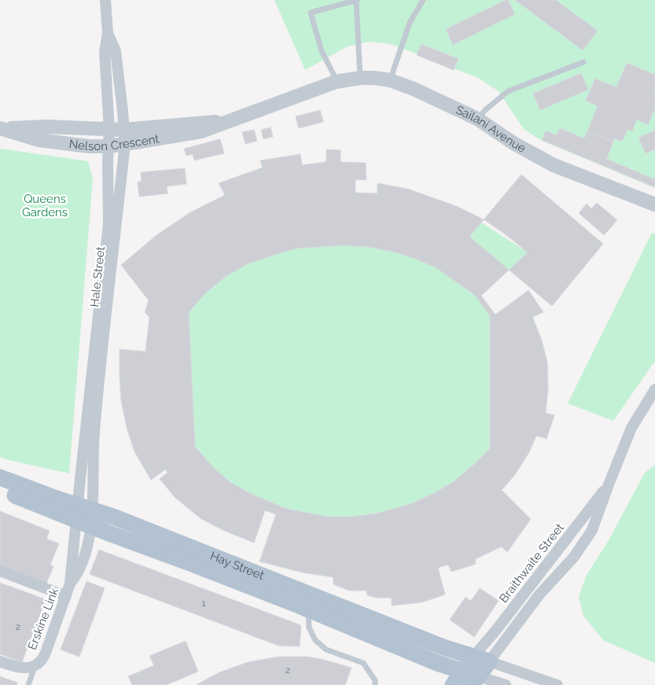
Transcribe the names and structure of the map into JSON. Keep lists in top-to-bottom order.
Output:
{
  "streets": {
    "main road": ["Hay Street"],
    "street": [
      "Sailani Avenue",
      "Nelson Crescent",
      "Hale Street",
      "Braithwaite Street",
      "Erskine Link"
    ]
  },
  "crossings": [
    ["Sailani Avenue", "Nelson Crescent"],
    ["Nelson Crescent", "Hale Street"],
    ["Hale Street", "Hay Street"],
    ["Hale Street", "Erskine Link"],
    ["Braithwaite Street", "Hay Street"],
    ["Hay Street", "Erskine Link"]
  ],
  "parks": ["Queens Gardens"],
  "house_numbers": ["1", "2", "2"]
}
